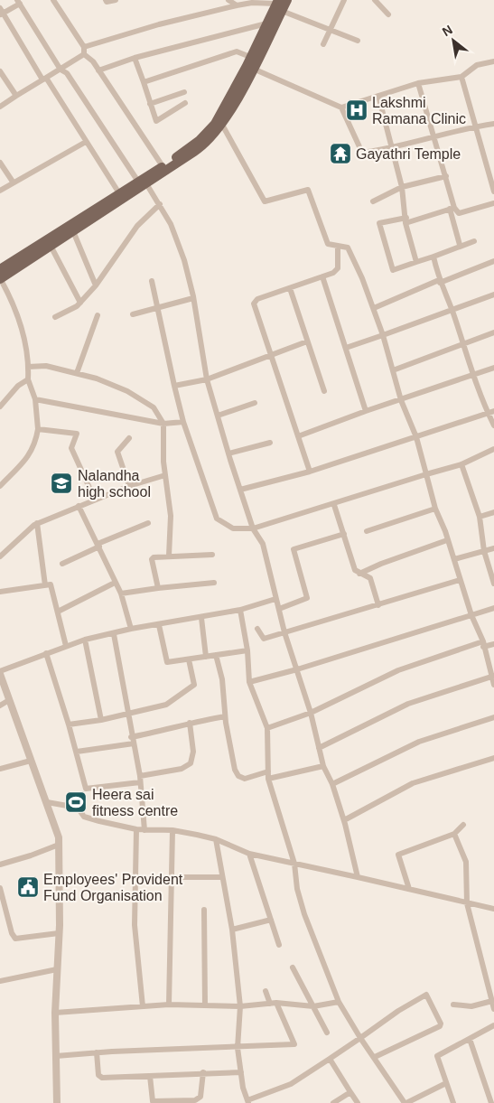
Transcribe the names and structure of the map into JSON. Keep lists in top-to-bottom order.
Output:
{
  "places": {
    "hospital": ["Lakshmi Ramana Clinic"],
    "temple": ["Gayathri Temple"],
    "school or university": ["Nalandha high school"],
    "sports": ["Heera sai fitness centre"],
    "public building": ["Employees' Provident Fund Organisation"]
  },
  "north": "top left"
}
